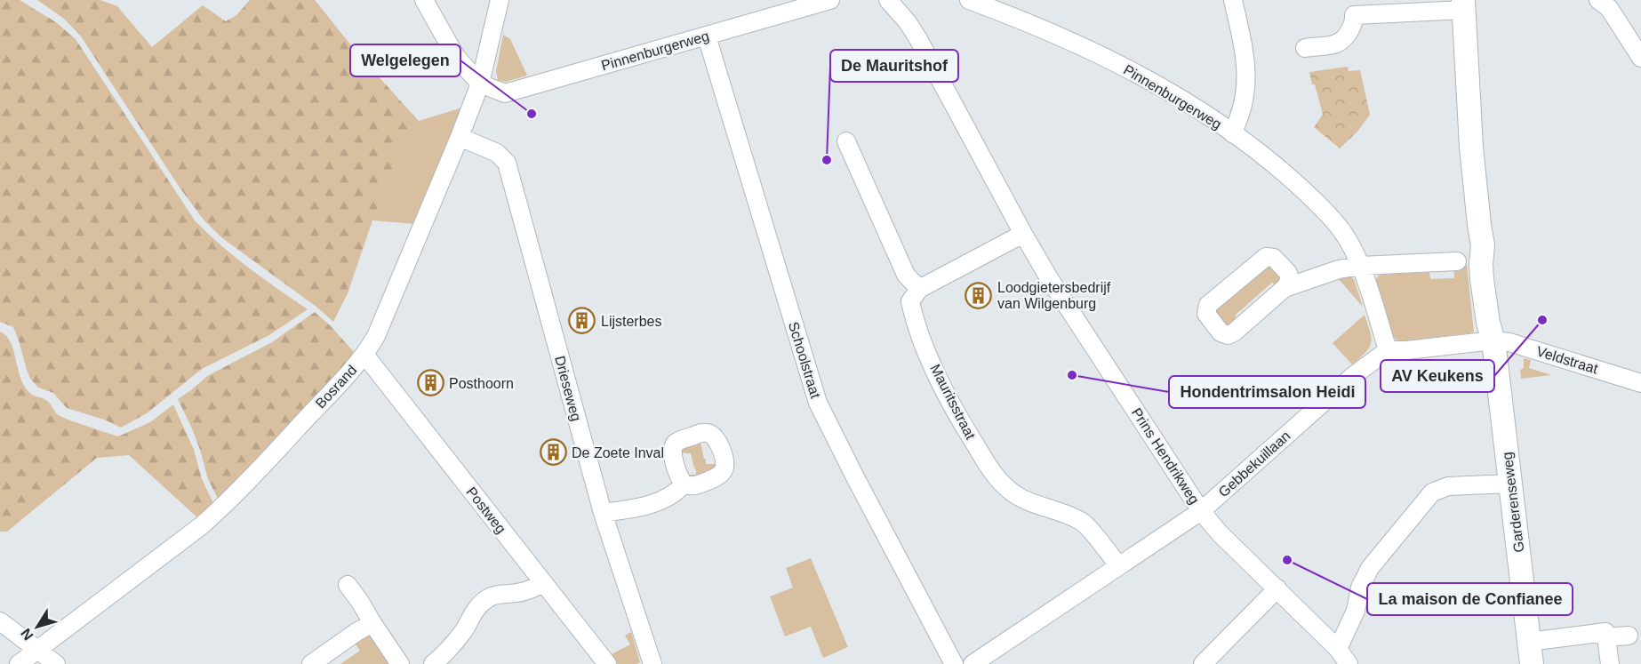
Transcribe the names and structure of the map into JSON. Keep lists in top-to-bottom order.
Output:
{
  "streets": {
    "main road": ["Garderenseweg"],
    "street": [
      "Pinnenburgerweg",
      "Schoolstraat",
      "Veldstraat",
      "Bosrand",
      "Drieseweg",
      "Mauritsstraat",
      "Prins Hendrikweg",
      "Gebbekuillaan",
      "Postweg"
    ]
  },
  "crossings": [
    ["Pinnenburgerweg", "Schoolstraat"],
    ["Pinnenburgerweg", "Bosrand"],
    ["Pinnenburgerweg", "Gebbekuillaan"],
    ["Veldstraat", "Garderenseweg"],
    ["Bosrand", "Drieseweg"],
    ["Bosrand", "Postweg"],
    ["Mauritsstraat", "Gebbekuillaan"],
    ["Prins Hendrikweg", "Gebbekuillaan"]
  ],
  "places": {
    "other": [
      "Welgelegen",
      "De Mauritshof",
      "AV Keukens",
      "Hondentrimsalon Heidi",
      "La maison de Confianee"
    ],
    "building": [
      "Loodgietersbedrijf van Wilgenburg",
      "Lijsterbes",
      "Posthoorn",
      "De Zoete Inval"
    ]
  },
  "north": "bottom left"
}
